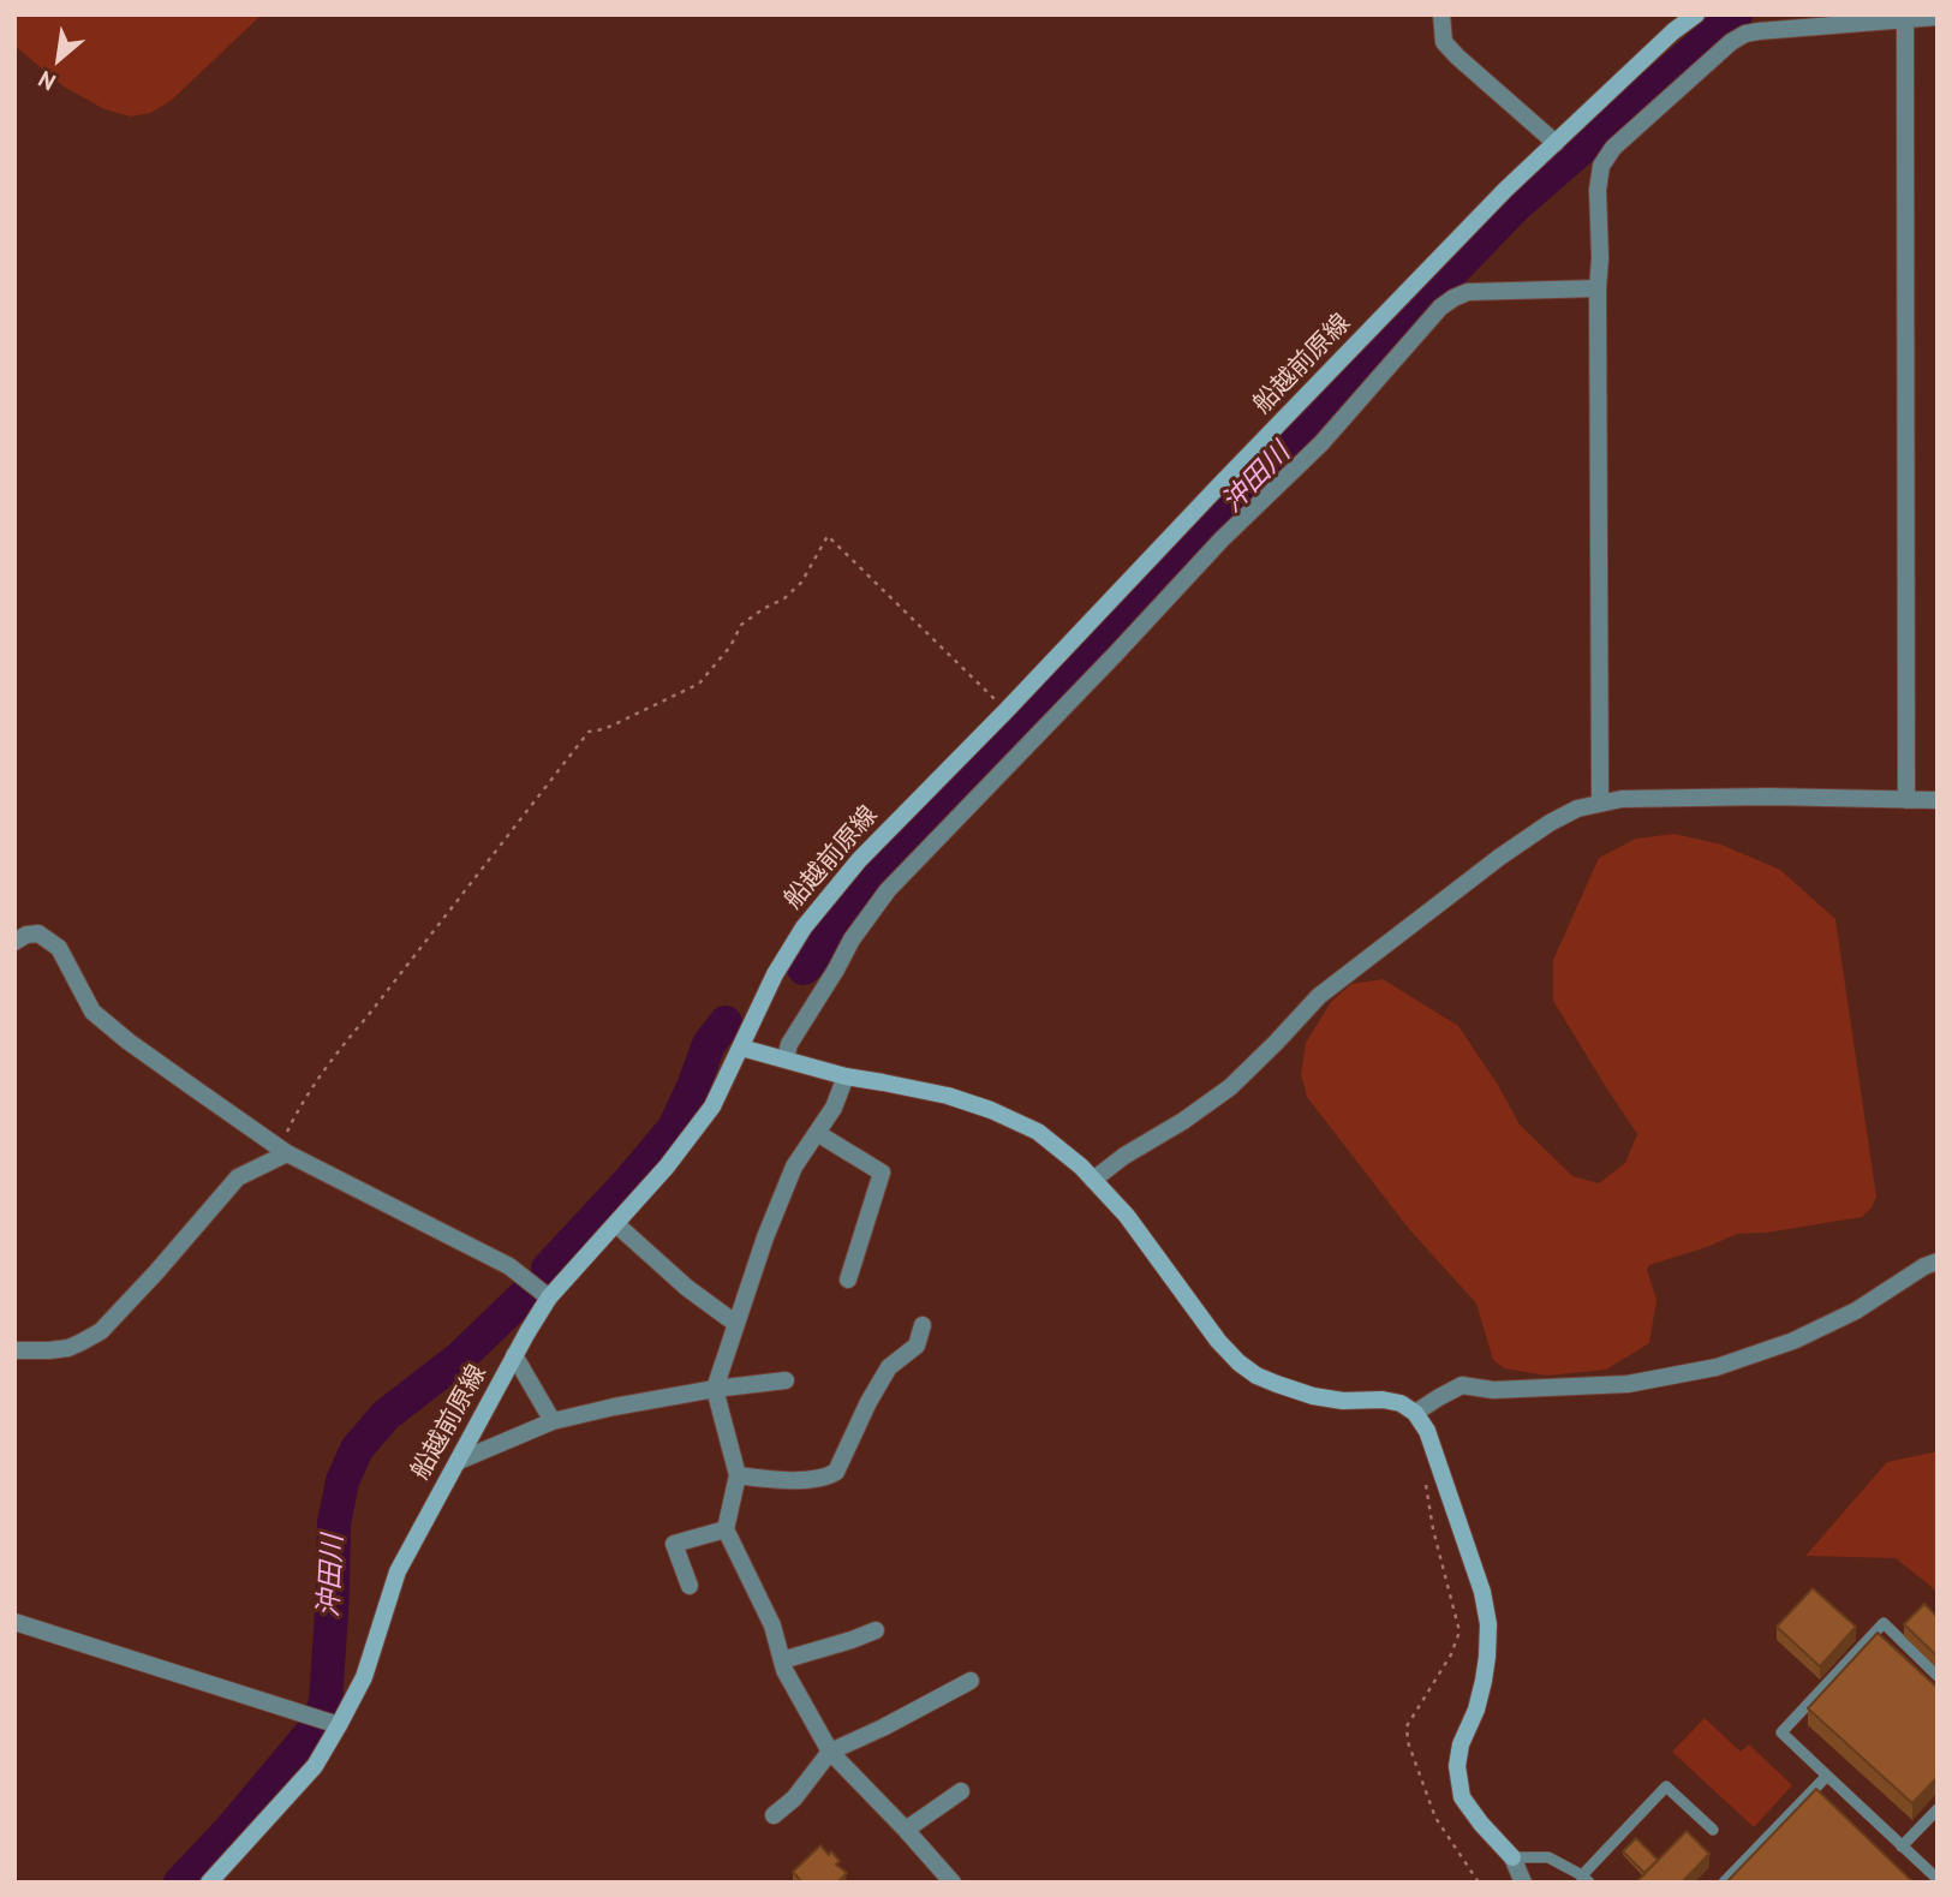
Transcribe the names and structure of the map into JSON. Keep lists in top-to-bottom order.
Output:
{
  "streets": {
    "main road": ["船越前原線"]
  },
  "water": ["沖田川"],
  "north": "bottom left"
}
